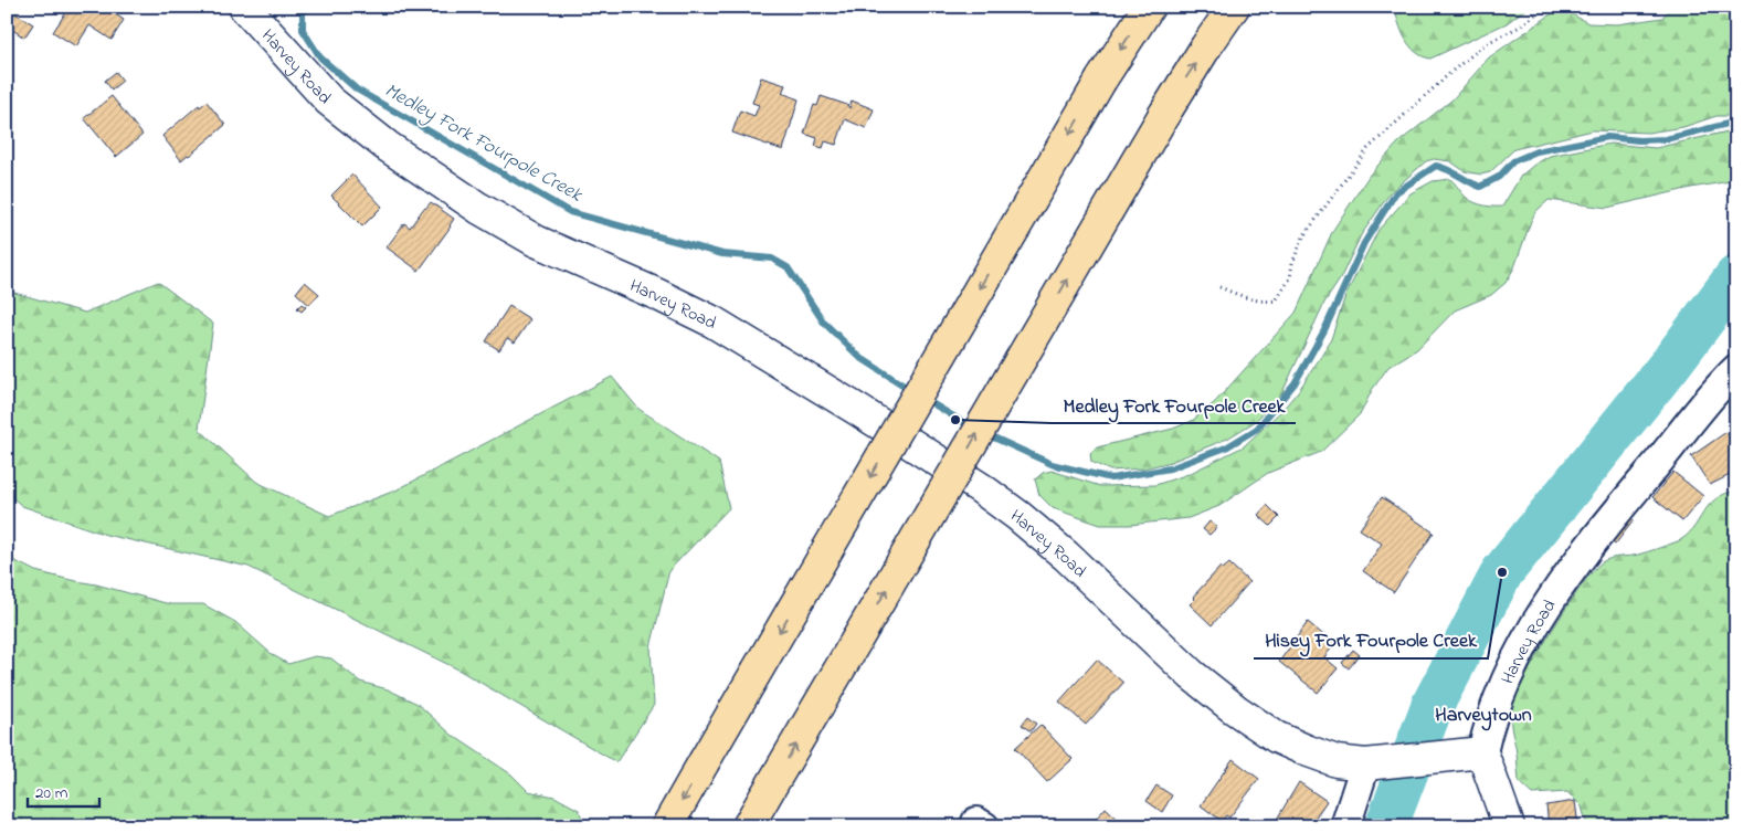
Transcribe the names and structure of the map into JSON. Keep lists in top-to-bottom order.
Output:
{
  "streets": {
    "street": ["Harvey Road"]
  },
  "districts": ["Harveytown"],
  "water": ["Medley Fork Fourpole Creek"],
  "places": ["Medley Fork Fourpole Creek", "Hisey Fork Fourpole Creek"],
  "scale_bar": "20 m"
}
